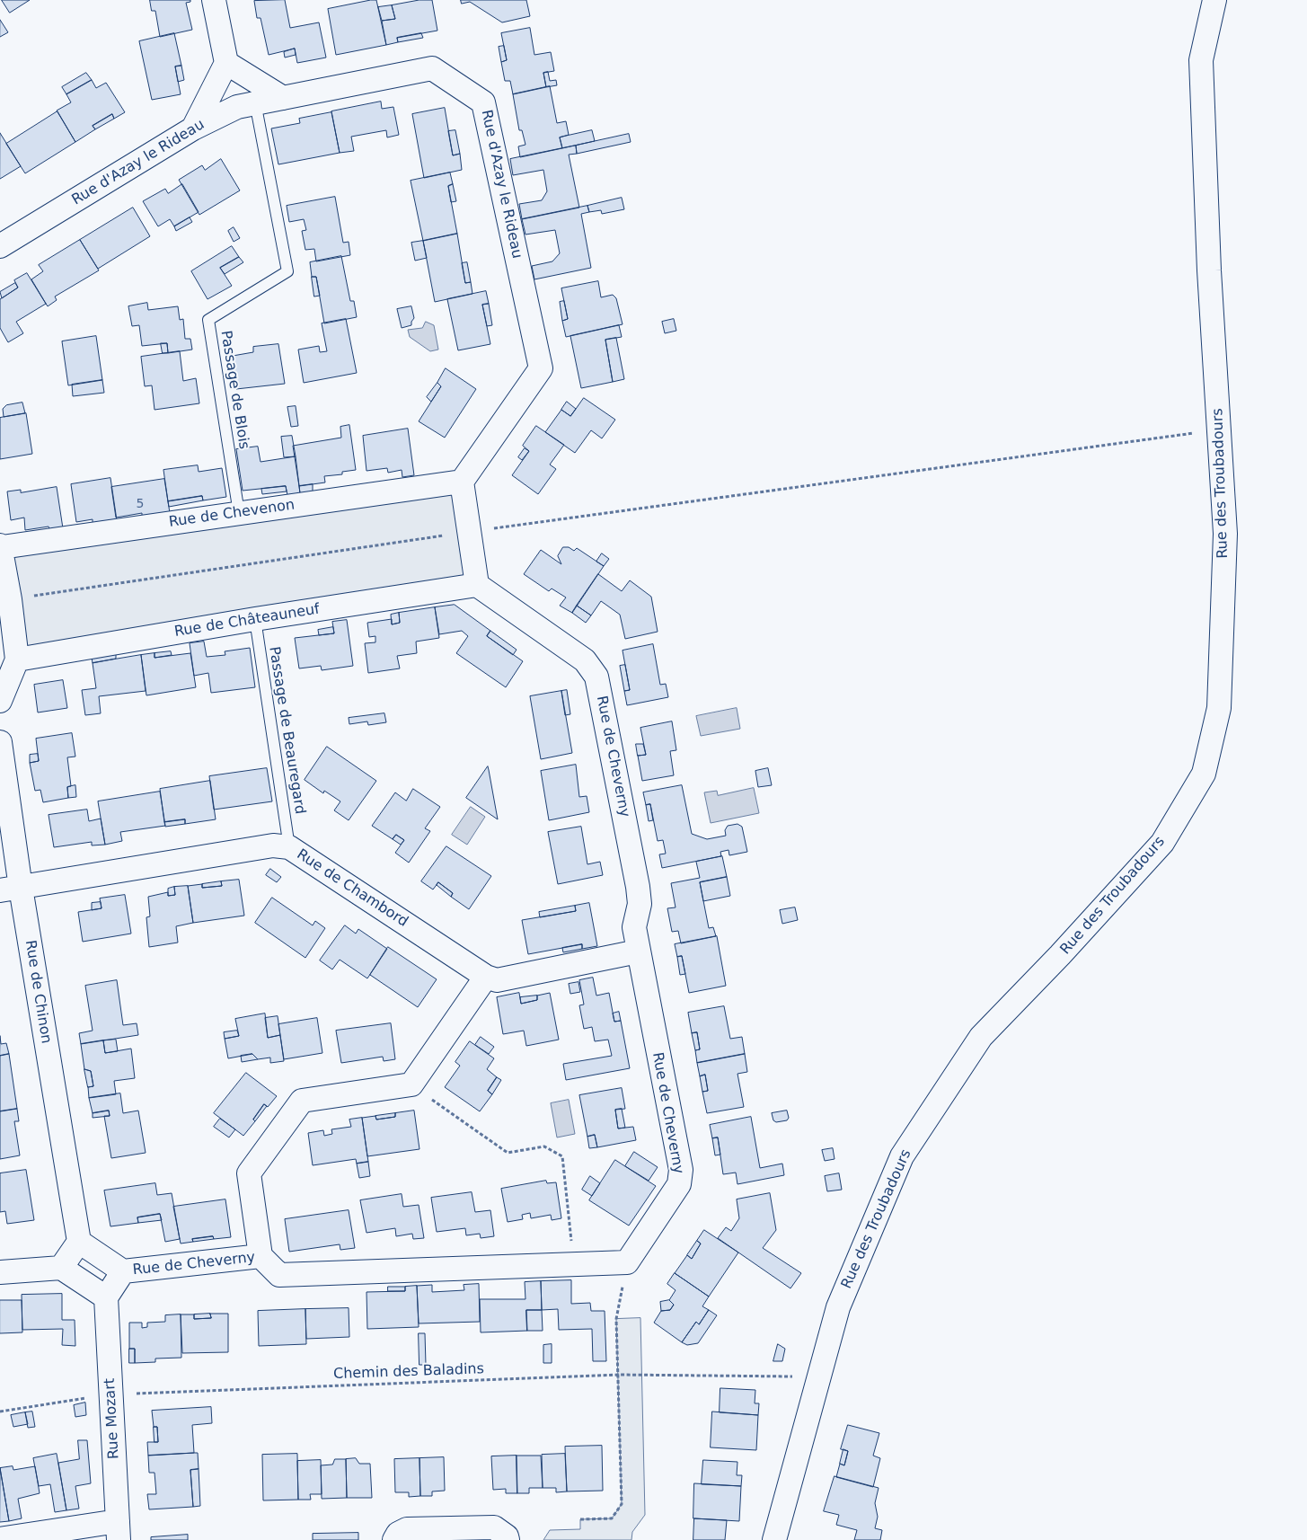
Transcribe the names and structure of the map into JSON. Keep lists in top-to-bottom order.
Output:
{
  "streets": {
    "street": [
      "Rue d'Azay le Rideau",
      "Rue des Troubadours",
      "Rue de Chevenon",
      "Rue de Châteauneuf",
      "Rue de Cheverny",
      "Rue de Chambord",
      "Rue de Chinon",
      "Rue Mozart"
    ],
    "lane": ["Passage de Blois", "Passage de Beauregard"],
    "path": ["Chemin des Baladins"]
  },
  "crossings": [
    ["Rue d'Azay le Rideau", "Passage de Blois"],
    ["Rue d'Azay le Rideau", "Rue de Chevenon"],
    ["Passage de Blois", "Rue de Chevenon"],
    ["Rue des Troubadours", "Chemin des Baladins"],
    ["Rue de Châteauneuf", "Passage de Beauregard"],
    ["Rue de Châteauneuf", "Rue de Cheverny"],
    ["Passage de Beauregard", "Rue de Chambord"],
    ["Rue de Cheverny", "Rue de Chambord"],
    ["Rue de Cheverny", "Rue de Chinon"],
    ["Rue de Cheverny", "Rue Mozart"],
    ["Rue de Chambord", "Rue de Chinon"],
    ["Chemin des Baladins", "Rue Mozart"]
  ],
  "house_numbers": ["5"]
}
